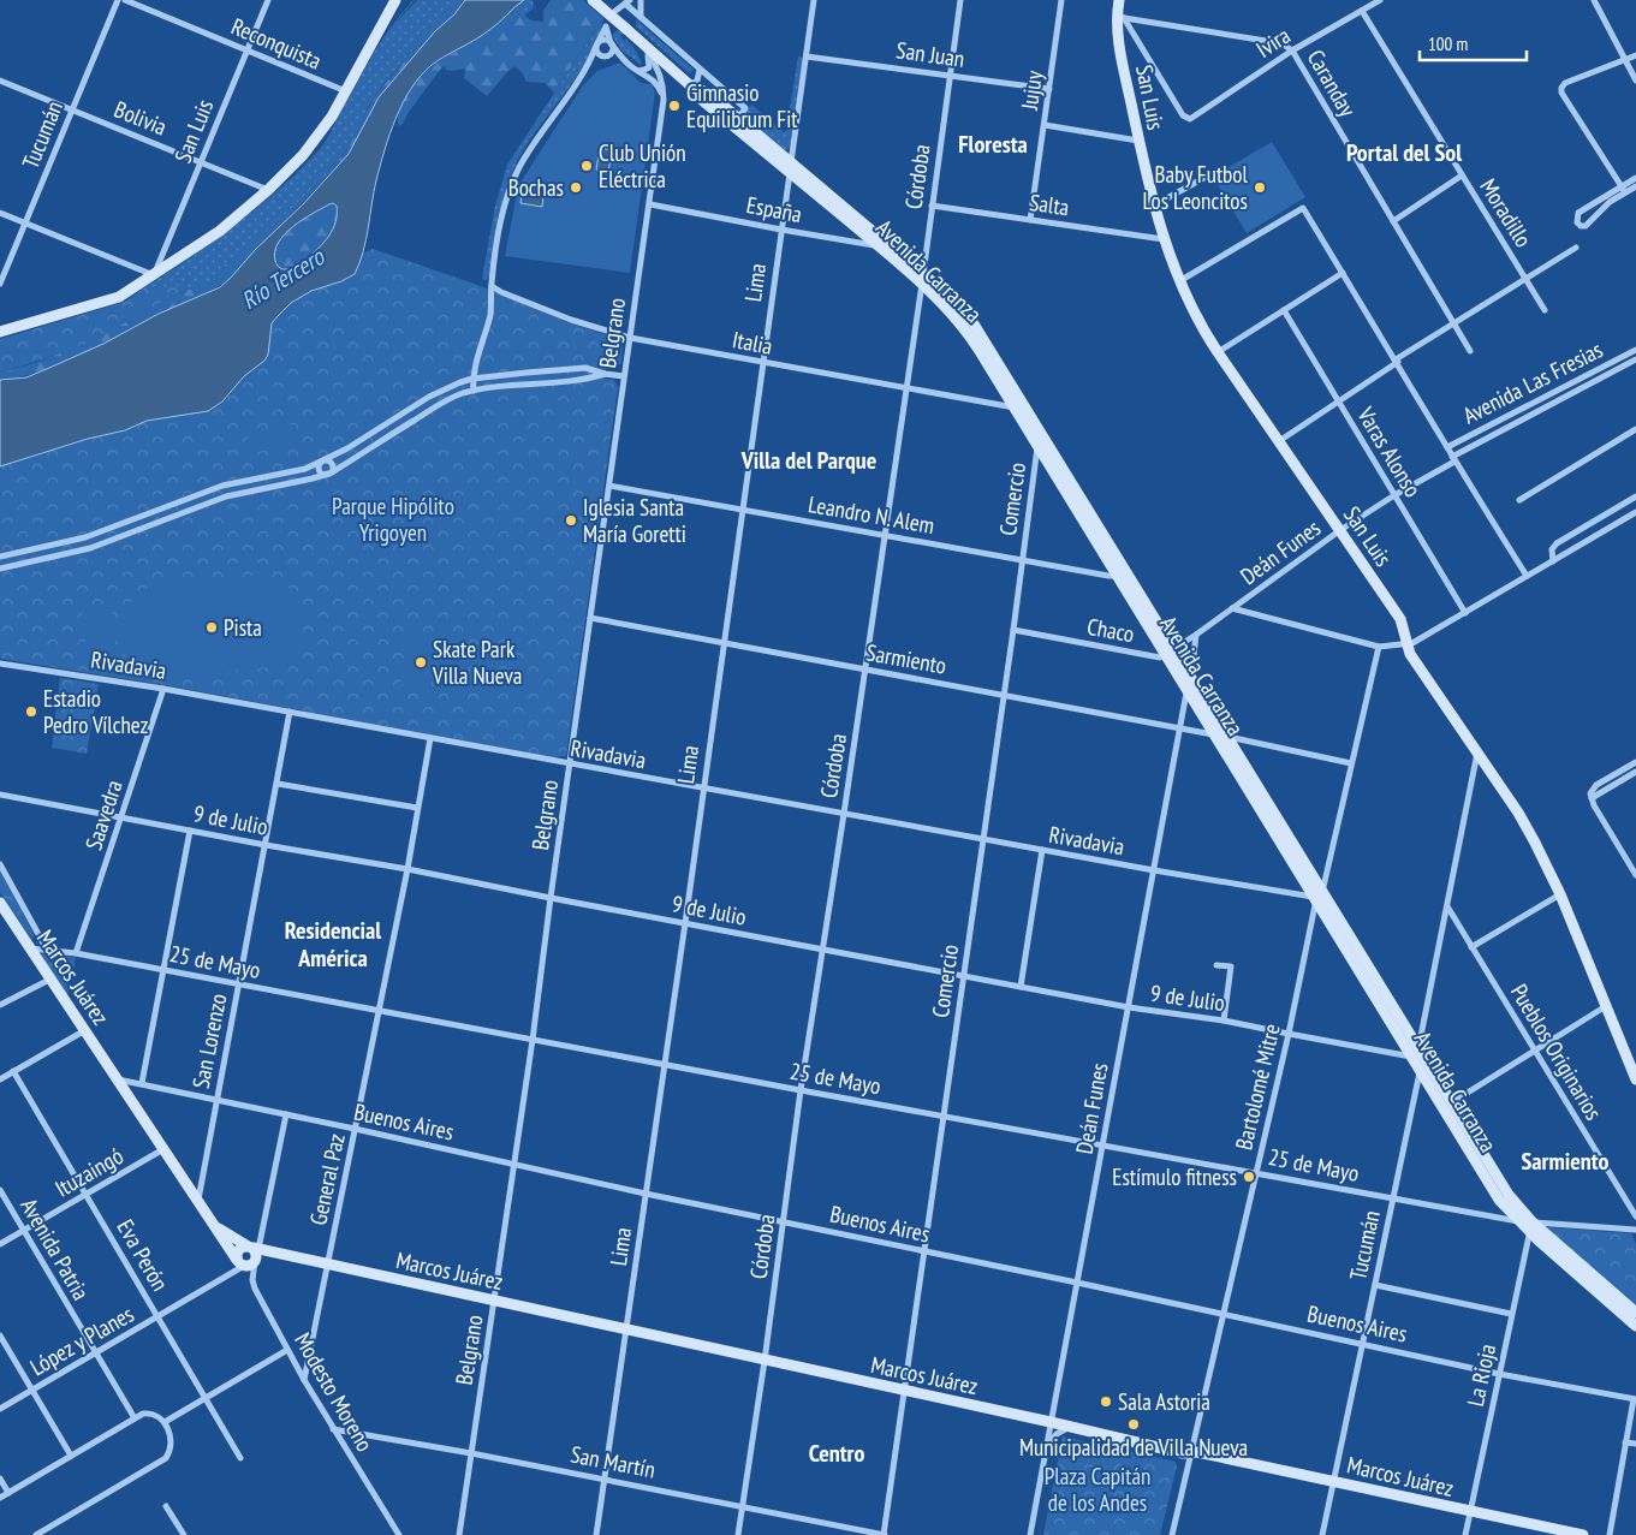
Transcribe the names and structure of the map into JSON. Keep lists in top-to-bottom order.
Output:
{
  "streets": {
    "main road": ["San Luis", "Avenida Carranza", "Marcos Juárez"],
    "street": [
      "Ivira",
      "Reconquista",
      "San Juan",
      "Caranday",
      "Jujuy",
      "Bolivia",
      "Tucumán",
      "Córdoba",
      "Salta",
      "España",
      "Moradillo",
      "Lima",
      "Belgrano",
      "Italia",
      "Avenida Las Fresias",
      "Varas Alonso",
      "Comercio",
      "Leandro N. Alem",
      "Deán Funes",
      "Chaco",
      "Sarmiento",
      "Rivadavia",
      "Saavedra",
      "9 de Julio",
      "25 de Mayo",
      "San Lorenzo",
      "Pueblos Originarios",
      "Bartolomé Mitre",
      "Buenos Aires",
      "Ituzaingó",
      "General Paz",
      "Avenida Patria",
      "Eva Perón",
      "López y Planes",
      "La Rioja",
      "Modesto Moreno",
      "San Martín"
    ]
  },
  "crossings": [
    ["Ivira", "Caranday"],
    ["Ivira", "San Luis"],
    ["Ivira", "Moradillo"],
    ["Reconquista", "San Luis"],
    ["San Juan", "Jujuy"],
    ["San Juan", "Córdoba"],
    ["San Juan", "Lima"],
    ["Caranday", "San Luis"],
    ["Jujuy", "Salta"],
    ["San Luis", "Bolivia"],
    ["San Luis", "Salta"],
    ["San Luis", "Deán Funes"],
    ["Bolivia", "Tucumán"],
    ["Tucumán", "Avenida Carranza"],
    ["Tucumán", "25 de Mayo"],
    ["Tucumán", "Marcos Juárez"],
    ["Tucumán", "Buenos Aires"],
    ["Córdoba", "Salta"],
    ["Córdoba", "Avenida Carranza"],
    ["Córdoba", "Italia"],
    ["Córdoba", "Leandro N. Alem"],
    ["Córdoba", "Sarmiento"],
    ["Córdoba", "Rivadavia"],
    ["Córdoba", "9 de Julio"],
    ["Córdoba", "25 de Mayo"],
    ["Córdoba", "Marcos Juárez"],
    ["Córdoba", "Buenos Aires"],
    ["Córdoba", "San Martín"],
    ["España", "Avenida Carranza"],
    ["España", "Lima"],
    ["España", "Belgrano"],
    ["Avenida Carranza", "Lima"],
    ["Avenida Carranza", "Belgrano"],
    ["Avenida Carranza", "Italia"],
    ["Avenida Carranza", "Comercio"],
    ["Avenida Carranza", "Leandro N. Alem"],
    ["Avenida Carranza", "Deán Funes"],
    ["Avenida Carranza", "Chaco"],
    ["Avenida Carranza", "Sarmiento"],
    ["Avenida Carranza", "Rivadavia"],
    ["Avenida Carranza", "9 de Julio"],
    ["Avenida Carranza", "25 de Mayo"],
    ["Avenida Carranza", "Bartolomé Mitre"],
    ["Avenida Carranza", "La Rioja"],
    ["Lima", "Italia"],
    ["Lima", "Leandro N. Alem"],
    ["Lima", "Sarmiento"],
    ["Lima", "Rivadavia"],
    ["Lima", "9 de Julio"],
    ["Lima", "25 de Mayo"],
    ["Lima", "Marcos Juárez"],
    ["Lima", "Buenos Aires"],
    ["Lima", "San Martín"],
    ["Belgrano", "Italia"],
    ["Belgrano", "Leandro N. Alem"],
    ["Belgrano", "Sarmiento"],
    ["Belgrano", "Rivadavia"],
    ["Belgrano", "9 de Julio"],
    ["Belgrano", "25 de Mayo"],
    ["Belgrano", "Marcos Juárez"],
    ["Belgrano", "Buenos Aires"],
    ["Belgrano", "San Martín"],
    ["Avenida Las Fresias", "Deán Funes"],
    ["Varas Alonso", "Deán Funes"],
    ["Comercio", "Leandro N. Alem"],
    ["Comercio", "Chaco"],
    ["Comercio", "Sarmiento"],
    ["Comercio", "Rivadavia"],
    ["Comercio", "9 de Julio"],
    ["Comercio", "25 de Mayo"],
    ["Comercio", "Marcos Juárez"],
    ["Comercio", "Buenos Aires"],
    ["Comercio", "San Martín"],
    ["Deán Funes", "Sarmiento"],
    ["Deán Funes", "Rivadavia"],
    ["Deán Funes", "9 de Julio"],
    ["Deán Funes", "25 de Mayo"],
    ["Deán Funes", "Marcos Juárez"],
    ["Deán Funes", "Buenos Aires"],
    ["Sarmiento", "Bartolomé Mitre"],
    ["Rivadavia", "Saavedra"],
    ["Rivadavia", "San Lorenzo"],
    ["Rivadavia", "Bartolomé Mitre"],
    ["Rivadavia", "General Paz"],
    ["Saavedra", "9 de Julio"],
    ["Saavedra", "25 de Mayo"],
    ["9 de Julio", "San Lorenzo"],
    ["9 de Julio", "Bartolomé Mitre"],
    ["9 de Julio", "General Paz"],
    ["25 de Mayo", "Marcos Juárez"],
    ["25 de Mayo", "San Lorenzo"],
    ["25 de Mayo", "Bartolomé Mitre"],
    ["25 de Mayo", "General Paz"],
    ["Marcos Juárez", "San Lorenzo"],
    ["Marcos Juárez", "Bartolomé Mitre"],
    ["Marcos Juárez", "Buenos Aires"],
    ["Marcos Juárez", "Ituzaingó"],
    ["Marcos Juárez", "General Paz"],
    ["Marcos Juárez", "López y Planes"],
    ["Marcos Juárez", "La Rioja"],
    ["Marcos Juárez", "Modesto Moreno"],
    ["San Lorenzo", "Buenos Aires"],
    ["Bartolomé Mitre", "Buenos Aires"],
    ["Buenos Aires", "General Paz"],
    ["Buenos Aires", "La Rioja"],
    ["Buenos Aires", "Modesto Moreno"],
    ["Ituzaingó", "Avenida Patria"],
    ["Ituzaingó", "Eva Perón"],
    ["General Paz", "Modesto Moreno"],
    ["Avenida Patria", "López y Planes"],
    ["Eva Perón", "López y Planes"],
    ["Modesto Moreno", "San Martín"]
  ],
  "districts": [
    "Floresta",
    "Portal del Sol",
    "Villa del Parque",
    "Residencial América",
    "Sarmiento",
    "Centro"
  ],
  "water": ["Río Tercero"],
  "parks": ["Parque Hipólito Yrigoyen", "Plaza Capitán de los Andes"],
  "places": [
    "Gimnasio Equilibrum Fit",
    "Club Unión Eléctrica",
    "Bochas",
    "Baby Futbol Los Leoncitos",
    "Iglesia Santa María Goretti",
    "Pista",
    "Skate Park Villa Nueva",
    "Estadio Pedro Vílchez",
    "Estímulo fitness",
    "Sala Astoria",
    "Municipalidad de Villa Nueva"
  ],
  "scale_bar": "100 m"
}
